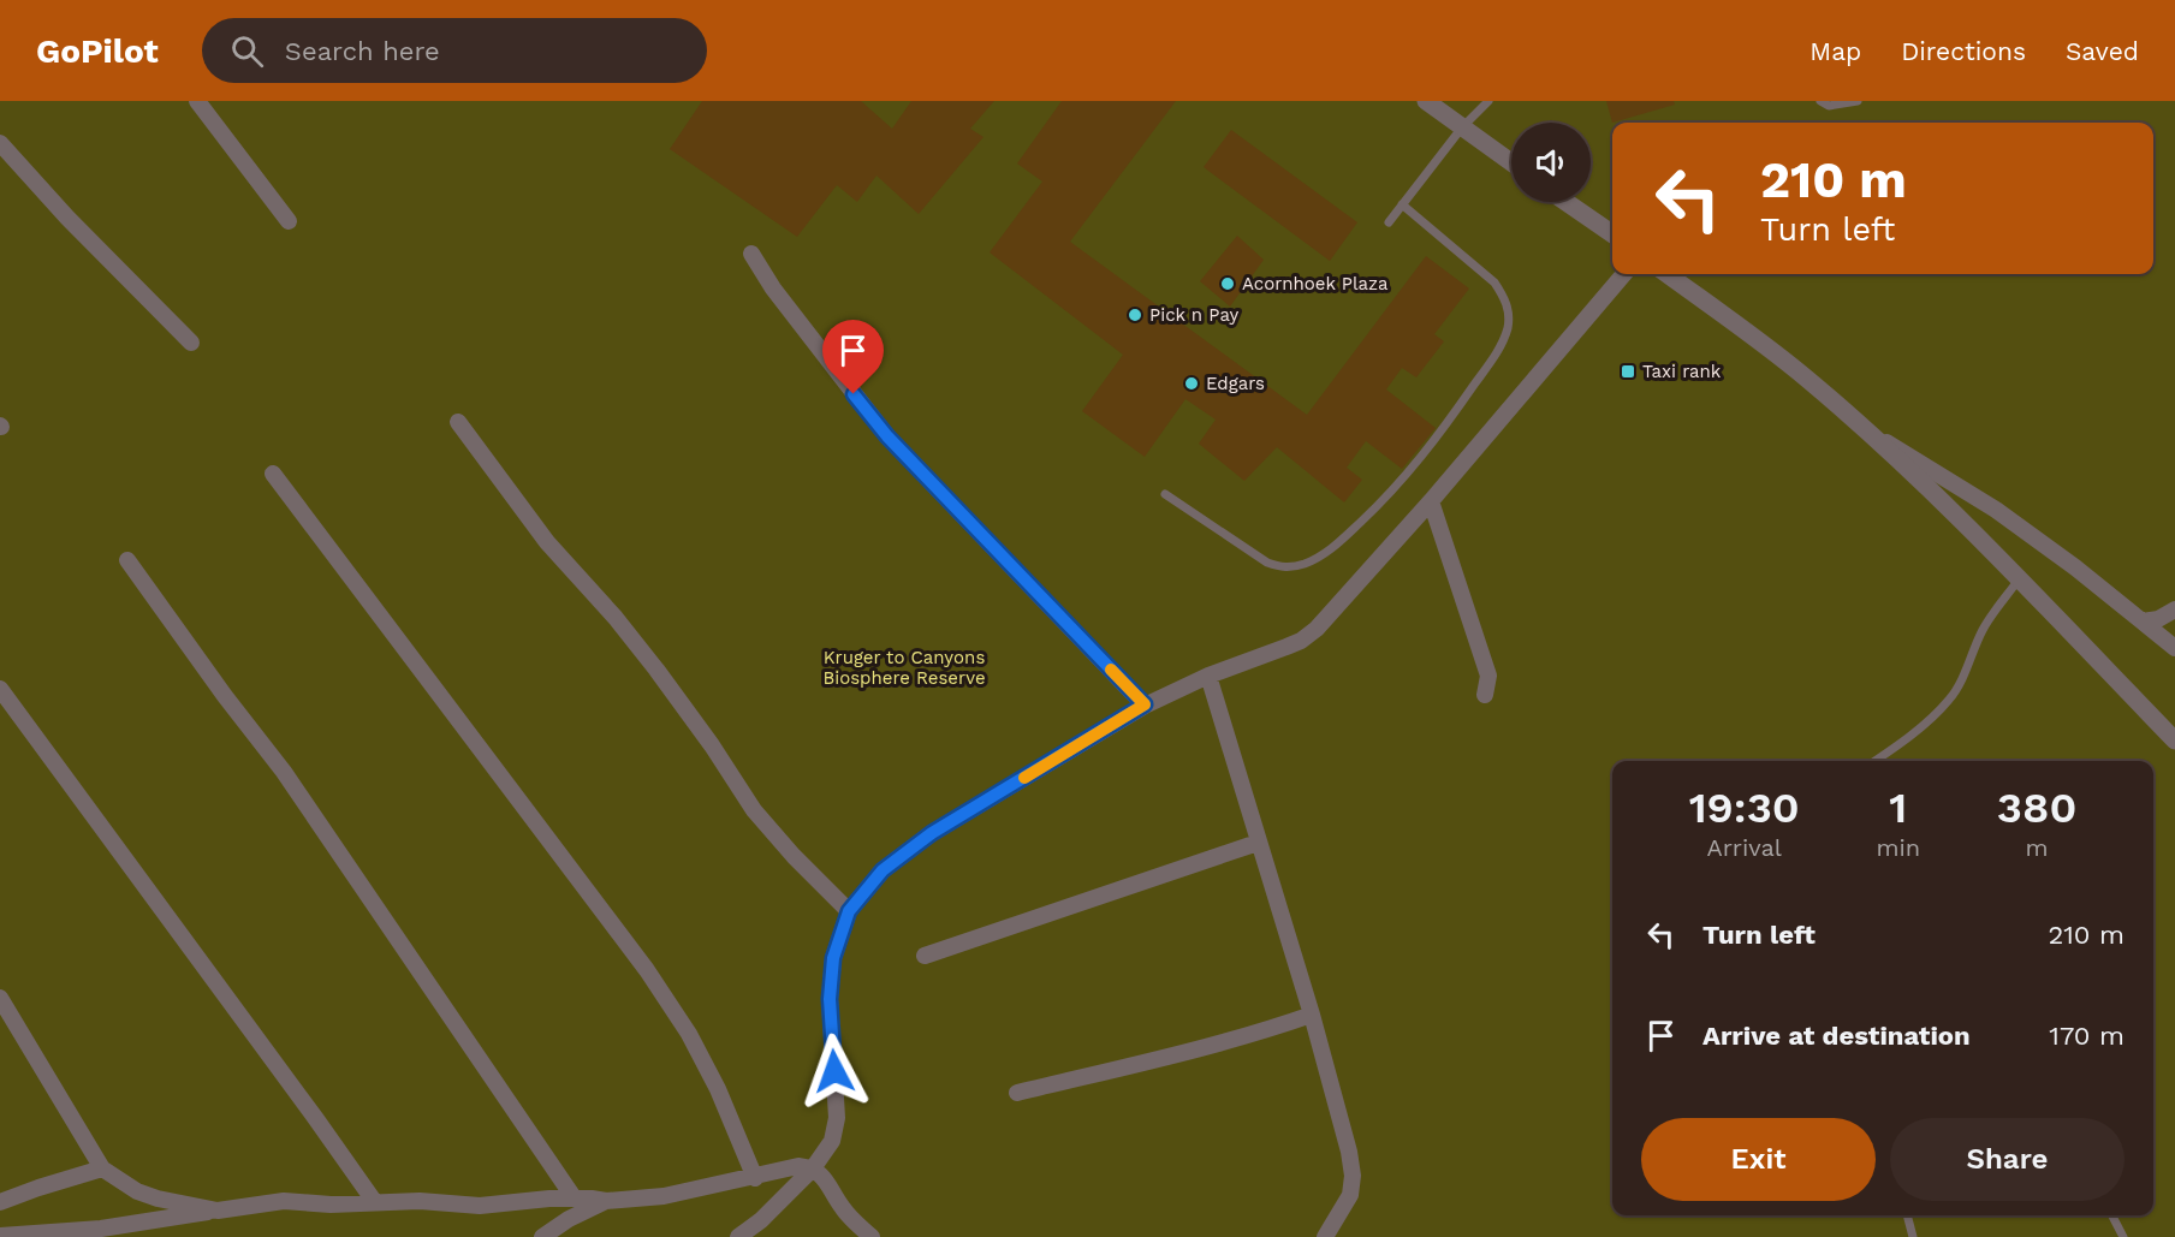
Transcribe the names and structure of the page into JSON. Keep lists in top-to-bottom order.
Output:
{
  "parks": ["Kruger to Canyons Biosphere Reserve"],
  "places": {
    "other": ["Acornhoek Plaza", "Pick n Pay", "Edgars"],
    "transit": ["Taxi rank"]
  },
  "page": {
    "header": "GoPilot",
    "search": "Search here",
    "nav": ["Map", "Directions", "Saved"],
    "turn": ["210 m", "Turn left"],
    "eta": [
      "19:30",
      "Arrival",
      "1",
      "min",
      "380",
      "m"
    ],
    "list": [
      {
        "name": "Turn left",
        "value": "210 m"
      },
      {
        "name": "Arrive at destination",
        "value": "170 m"
      }
    ],
    "buttons": ["Exit", "Share"]
  }
}
